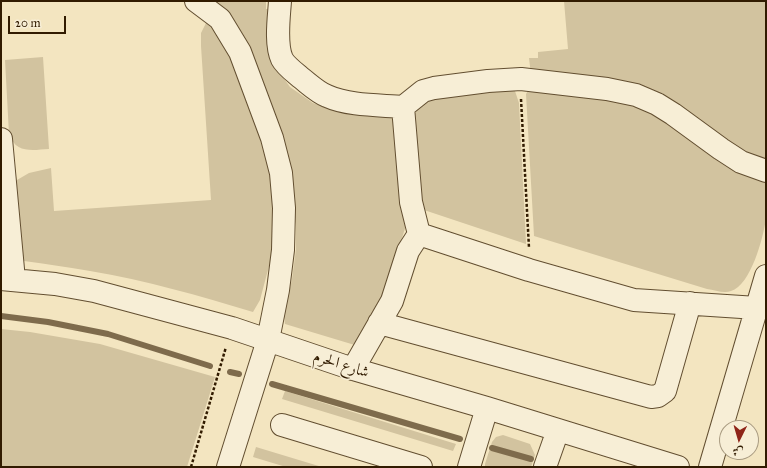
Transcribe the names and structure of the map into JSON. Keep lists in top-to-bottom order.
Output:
{
  "streets": {
    "street": ["شارع الحرم"]
  },
  "scale_bar": "20 m",
  "north": "bottom"
}
